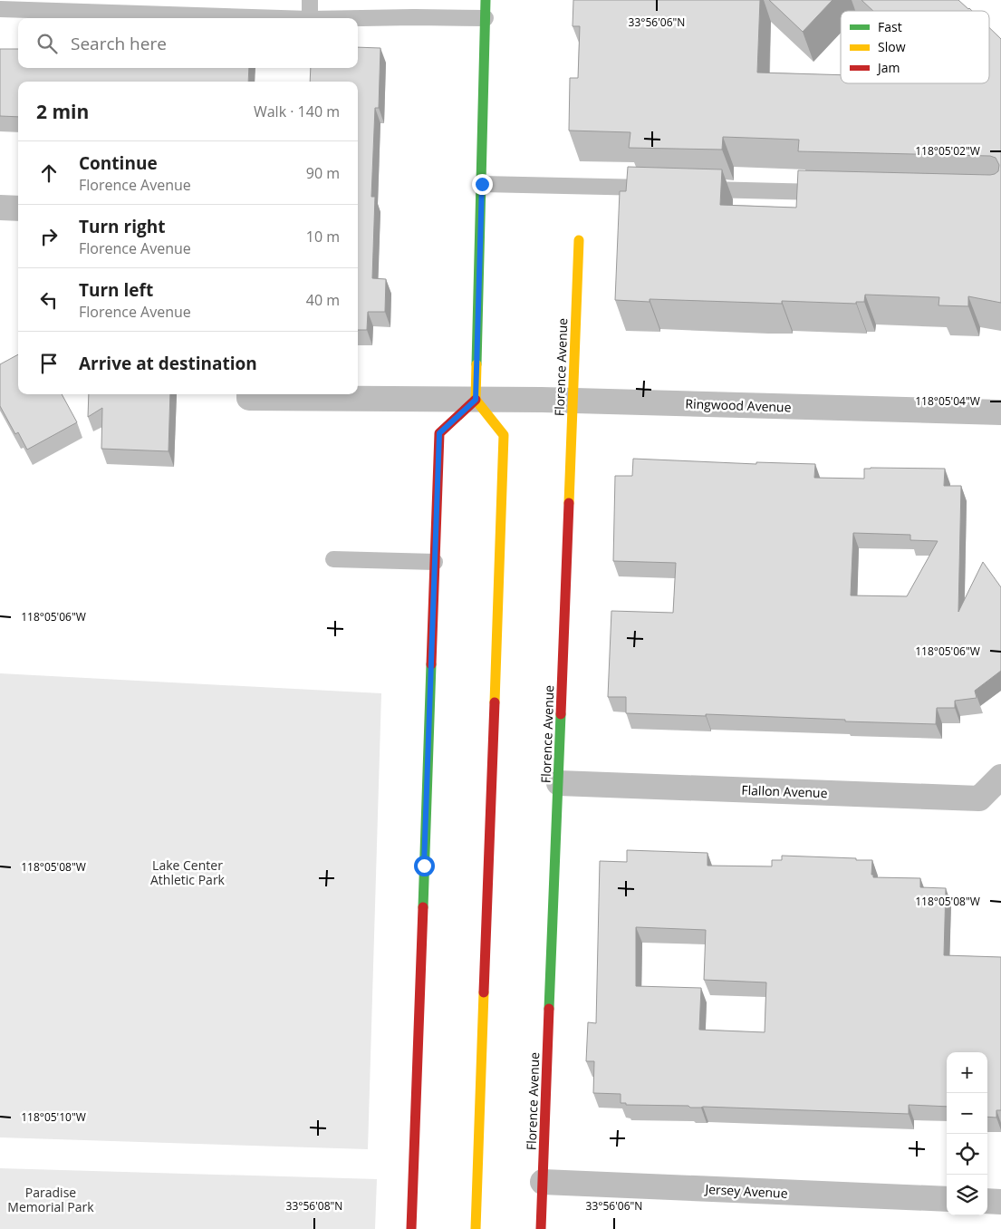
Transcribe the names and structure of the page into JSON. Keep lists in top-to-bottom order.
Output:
{
  "streets": {
    "main road": ["Florence Avenue"],
    "street": ["Ringwood Avenue", "Flallon Avenue", "Jersey Avenue"]
  },
  "crossings": [
    ["Florence Avenue", "Ringwood Avenue"],
    ["Florence Avenue", "Flallon Avenue"],
    ["Florence Avenue", "Jersey Avenue"]
  ],
  "parks": ["Lake Center Athletic Park", "Paradise Memorial Park"],
  "legend": ["Fast", "Slow", "Jam"],
  "page": {
    "search": "Search here",
    "heading": ["2 min", "Walk · 140 m"],
    "list": [
      ["Continue", "Florence Avenue", "90 m"],
      ["Turn right", "Florence Avenue", "10 m"],
      ["Turn left", "Florence Avenue", "40 m"],
      "Arrive at destination"
    ],
    "map_buttons": ["+", "−"]
  },
  "coordinates": [
    "33°56'06\"N",
    "118°05'02\"W",
    "118°05'04\"W",
    "118°05'06\"W",
    "118°05'08\"W",
    "118°05'10\"W",
    "33°56'08\"N"
  ]
}
